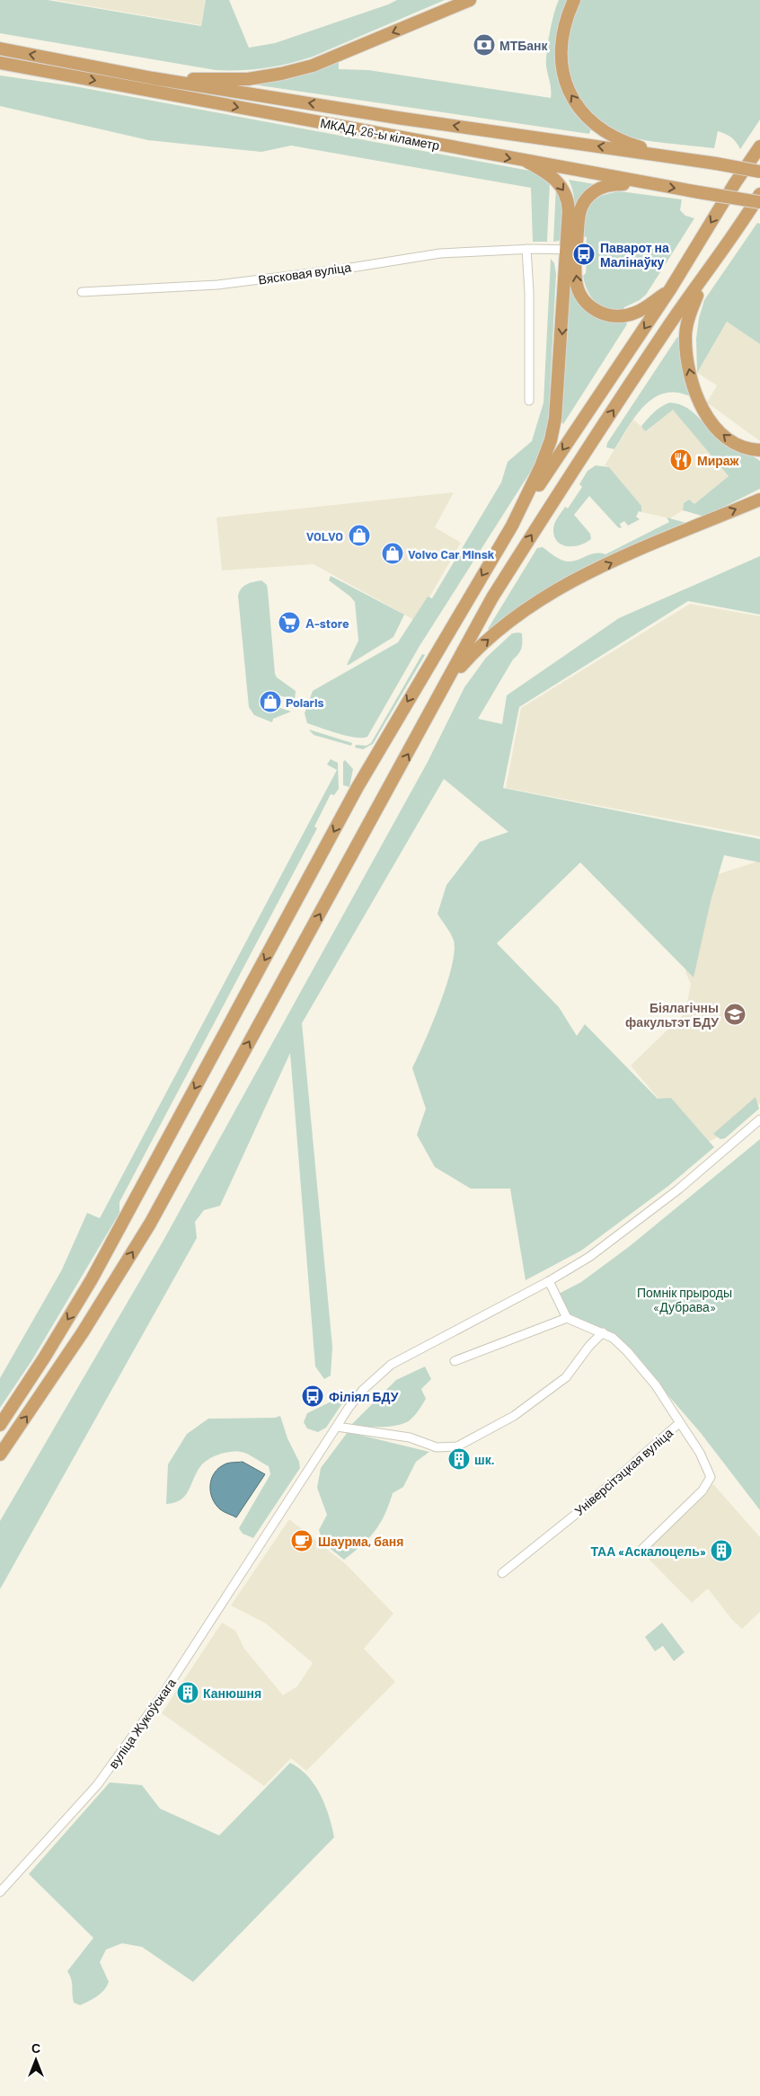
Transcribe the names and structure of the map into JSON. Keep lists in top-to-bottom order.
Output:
{
  "streets": {
    "highway": ["МКАД, 26-ы кіламетр"],
    "street": ["Вясковая вуліца", "Універсітэцкая вуліца", "вуліца Жукоўскага"]
  },
  "parks": ["Помнік прыроды «Дубрава»"],
  "places": {
    "bank": ["МТБанк"],
    "bus stop": ["Паварот на Малінаўку", "Філіял БДУ"],
    "restaurant": ["Мираж"],
    "shop": ["VOLVO", "Volvo Car Minsk", "Polaris"],
    "supermarket": ["А-store"],
    "school or university": ["Біялагічны факультэт БДУ"],
    "building": ["шк.", "ТАА «Аскалоцель»", "Канюшня"],
    "cafe": ["Шаурма, баня"]
  },
  "north": "top"
}
